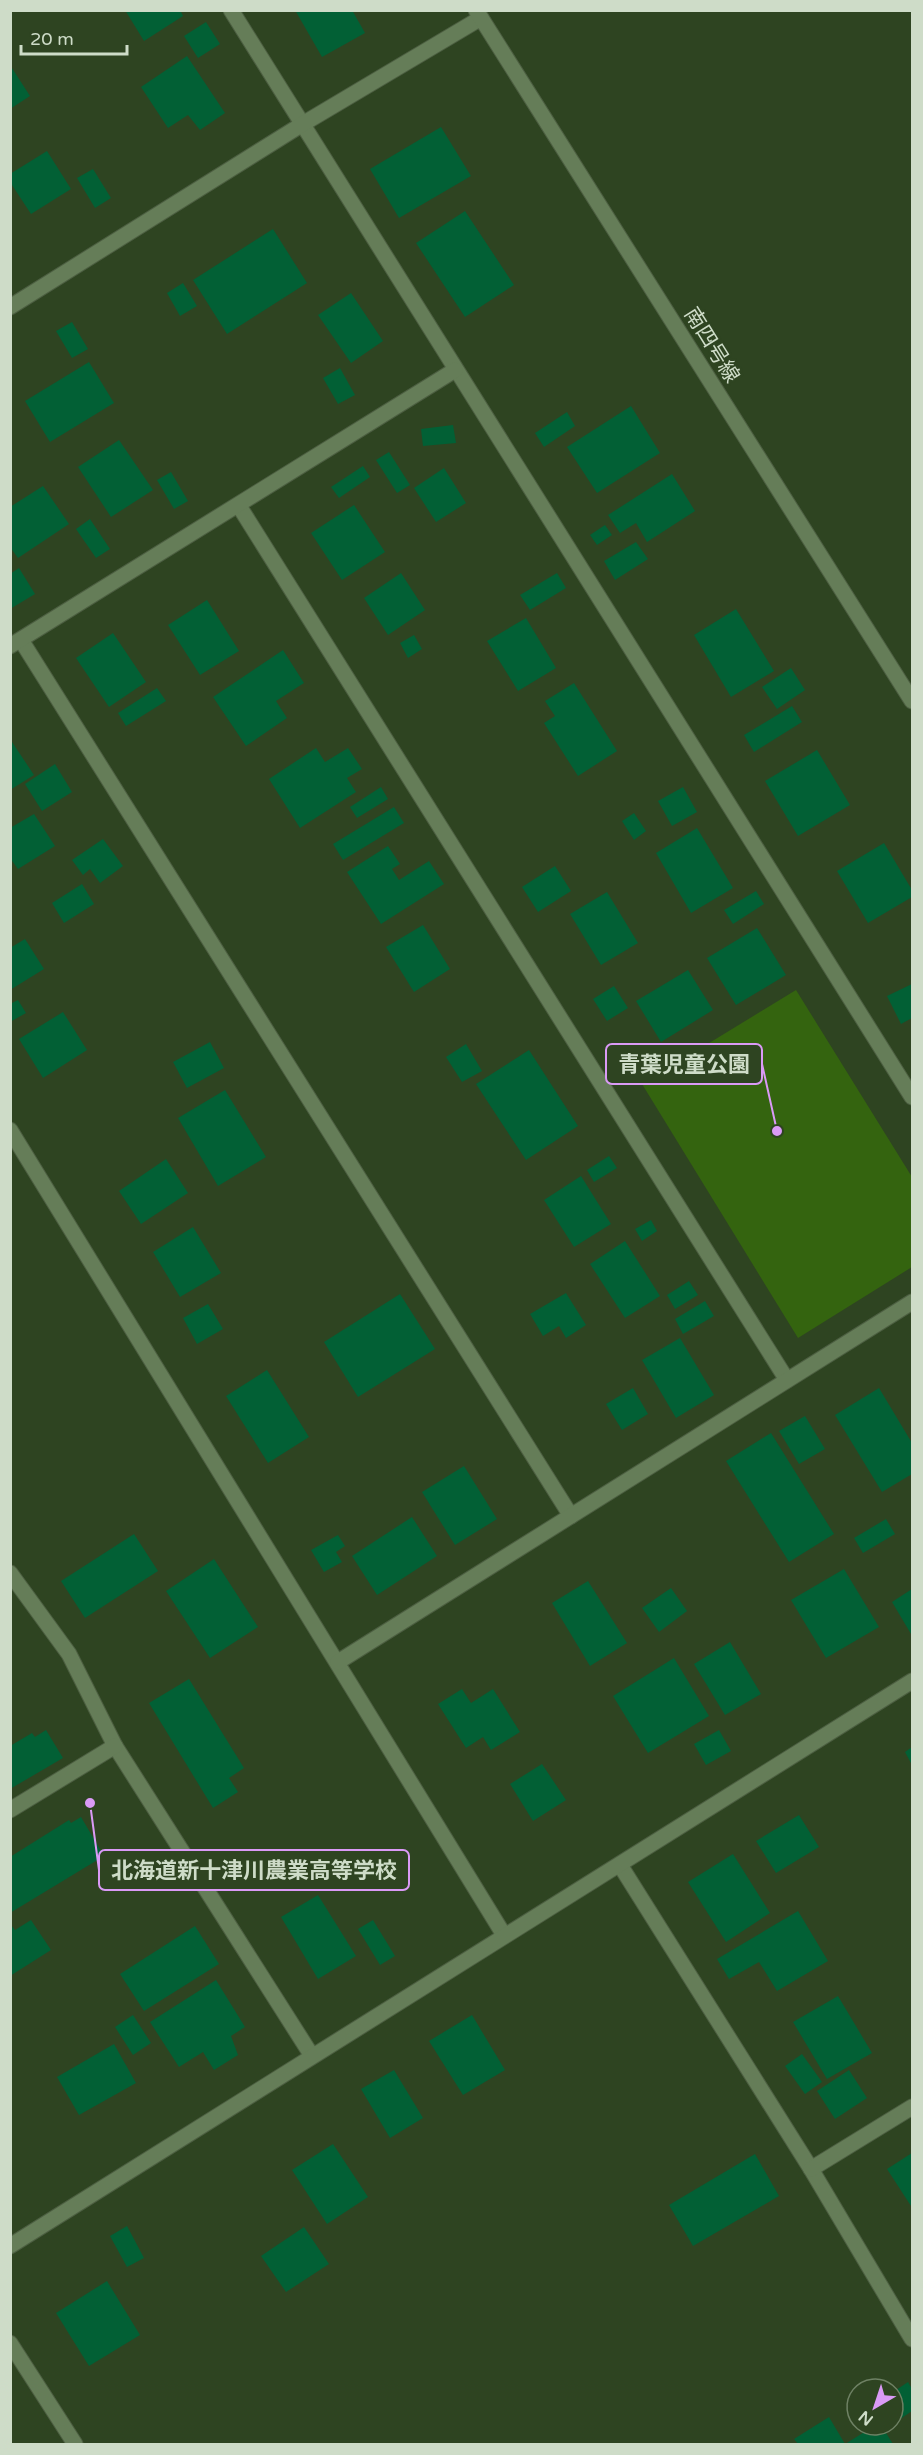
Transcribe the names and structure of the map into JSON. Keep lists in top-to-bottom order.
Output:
{
  "streets": {
    "street": ["南四号線"]
  },
  "places": ["青葉児童公園", "北海道新十津川農業高等学校"],
  "scale_bar": "20 m",
  "north": "bottom left"
}
